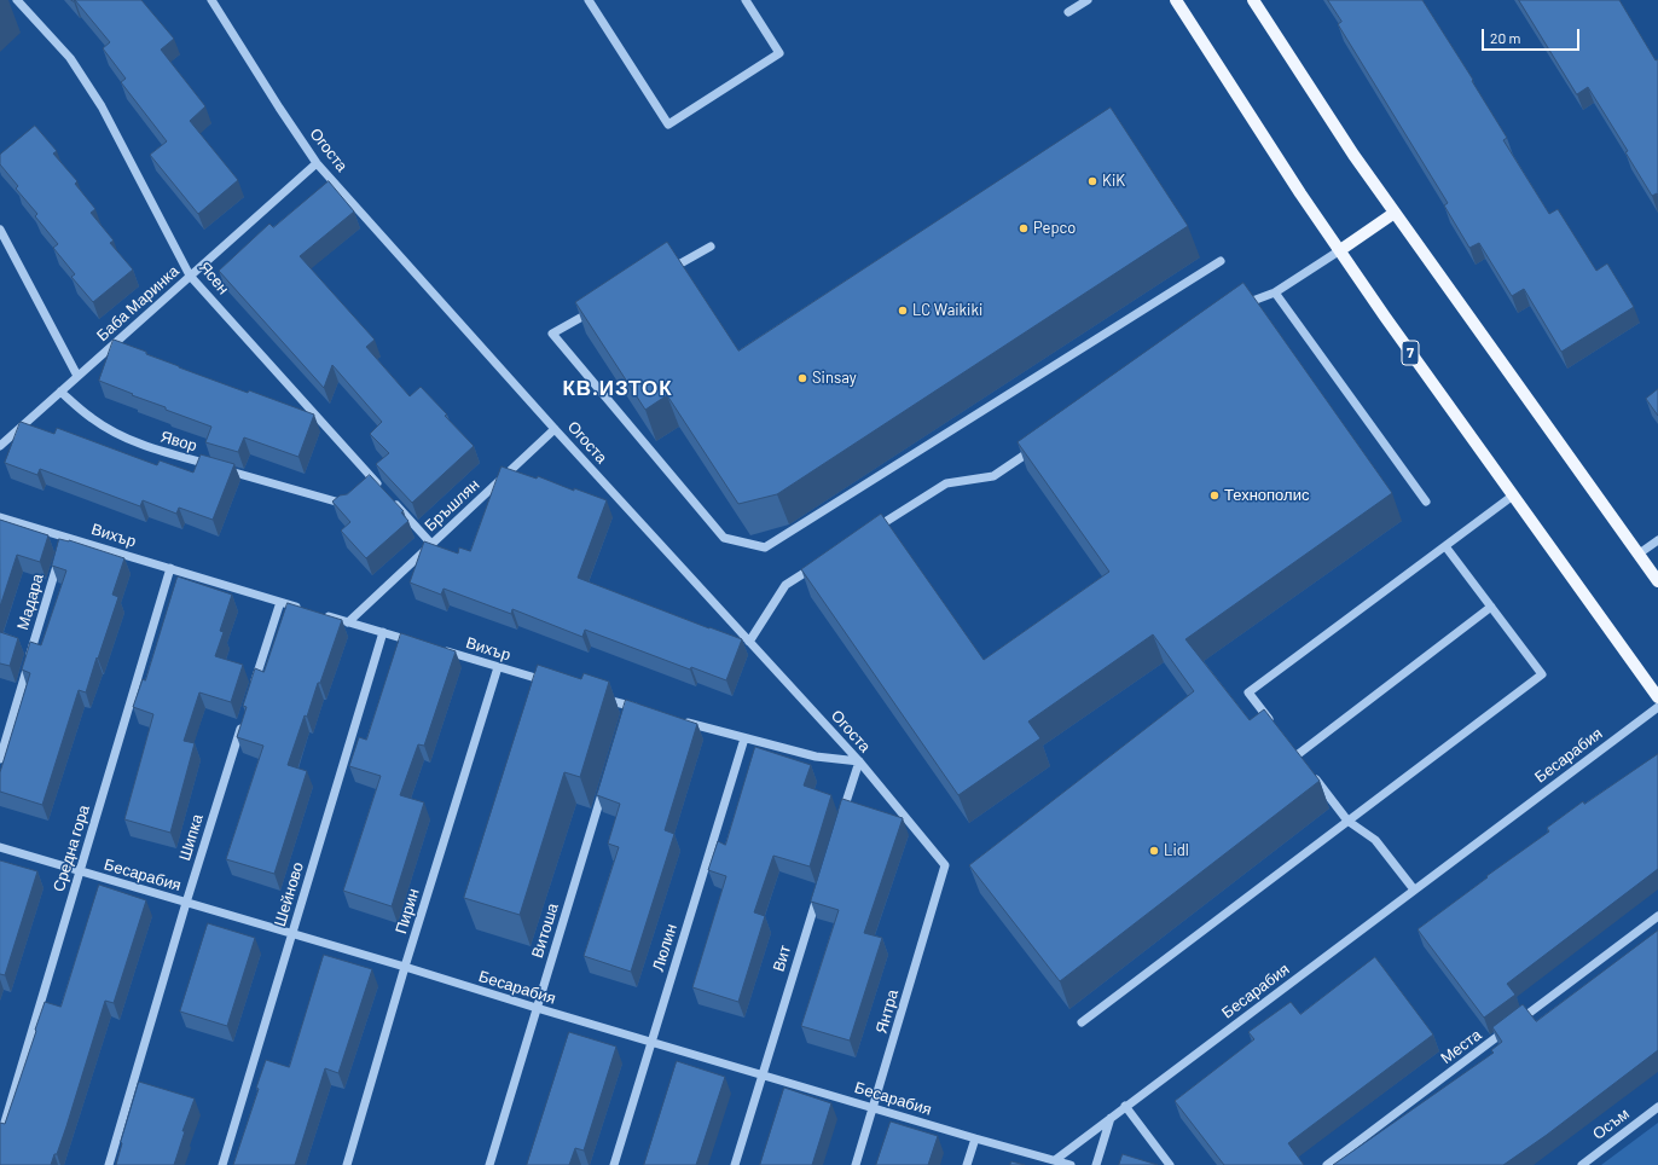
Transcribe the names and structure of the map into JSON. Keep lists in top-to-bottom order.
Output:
{
  "streets": {
    "main road": ["7"],
    "street": [
      "Огоста",
      "Ясен",
      "Баба Маринка",
      "Явор",
      "Бръшлян",
      "Вихър",
      "Мадара",
      "Бесарабия",
      "Шипка",
      "Средна гора",
      "Шейново",
      "Пирин",
      "Витоша",
      "Люлин",
      "Вит",
      "Янтра",
      "Места",
      "Осъм"
    ]
  },
  "crossings": [
    ["Огоста", "Баба Маринка"],
    ["Огоста", "Бръшлян"],
    ["Огоста", "Янтра"],
    ["Ясен", "Баба Маринка"],
    ["Ясен", "Бръшлян"],
    ["Баба Маринка", "Явор"],
    ["Вихър", "Мадара"],
    ["Вихър", "Средна гора"],
    ["Вихър", "Пирин"],
    ["Бесарабия", "Шипка"],
    ["Бесарабия", "Средна гора"],
    ["Бесарабия", "Шейново"],
    ["Бесарабия", "Пирин"],
    ["Бесарабия", "Витоша"],
    ["Бесарабия", "Люлин"],
    ["Бесарабия", "Вит"],
    ["Бесарабия", "Янтра"]
  ],
  "districts": ["КВ.ИЗТОК"],
  "places": [
    "KiK",
    "Pepco",
    "LC Waikiki",
    "Sinsay",
    "Технополис",
    "Lidl"
  ],
  "scale_bar": "20 m"
}
